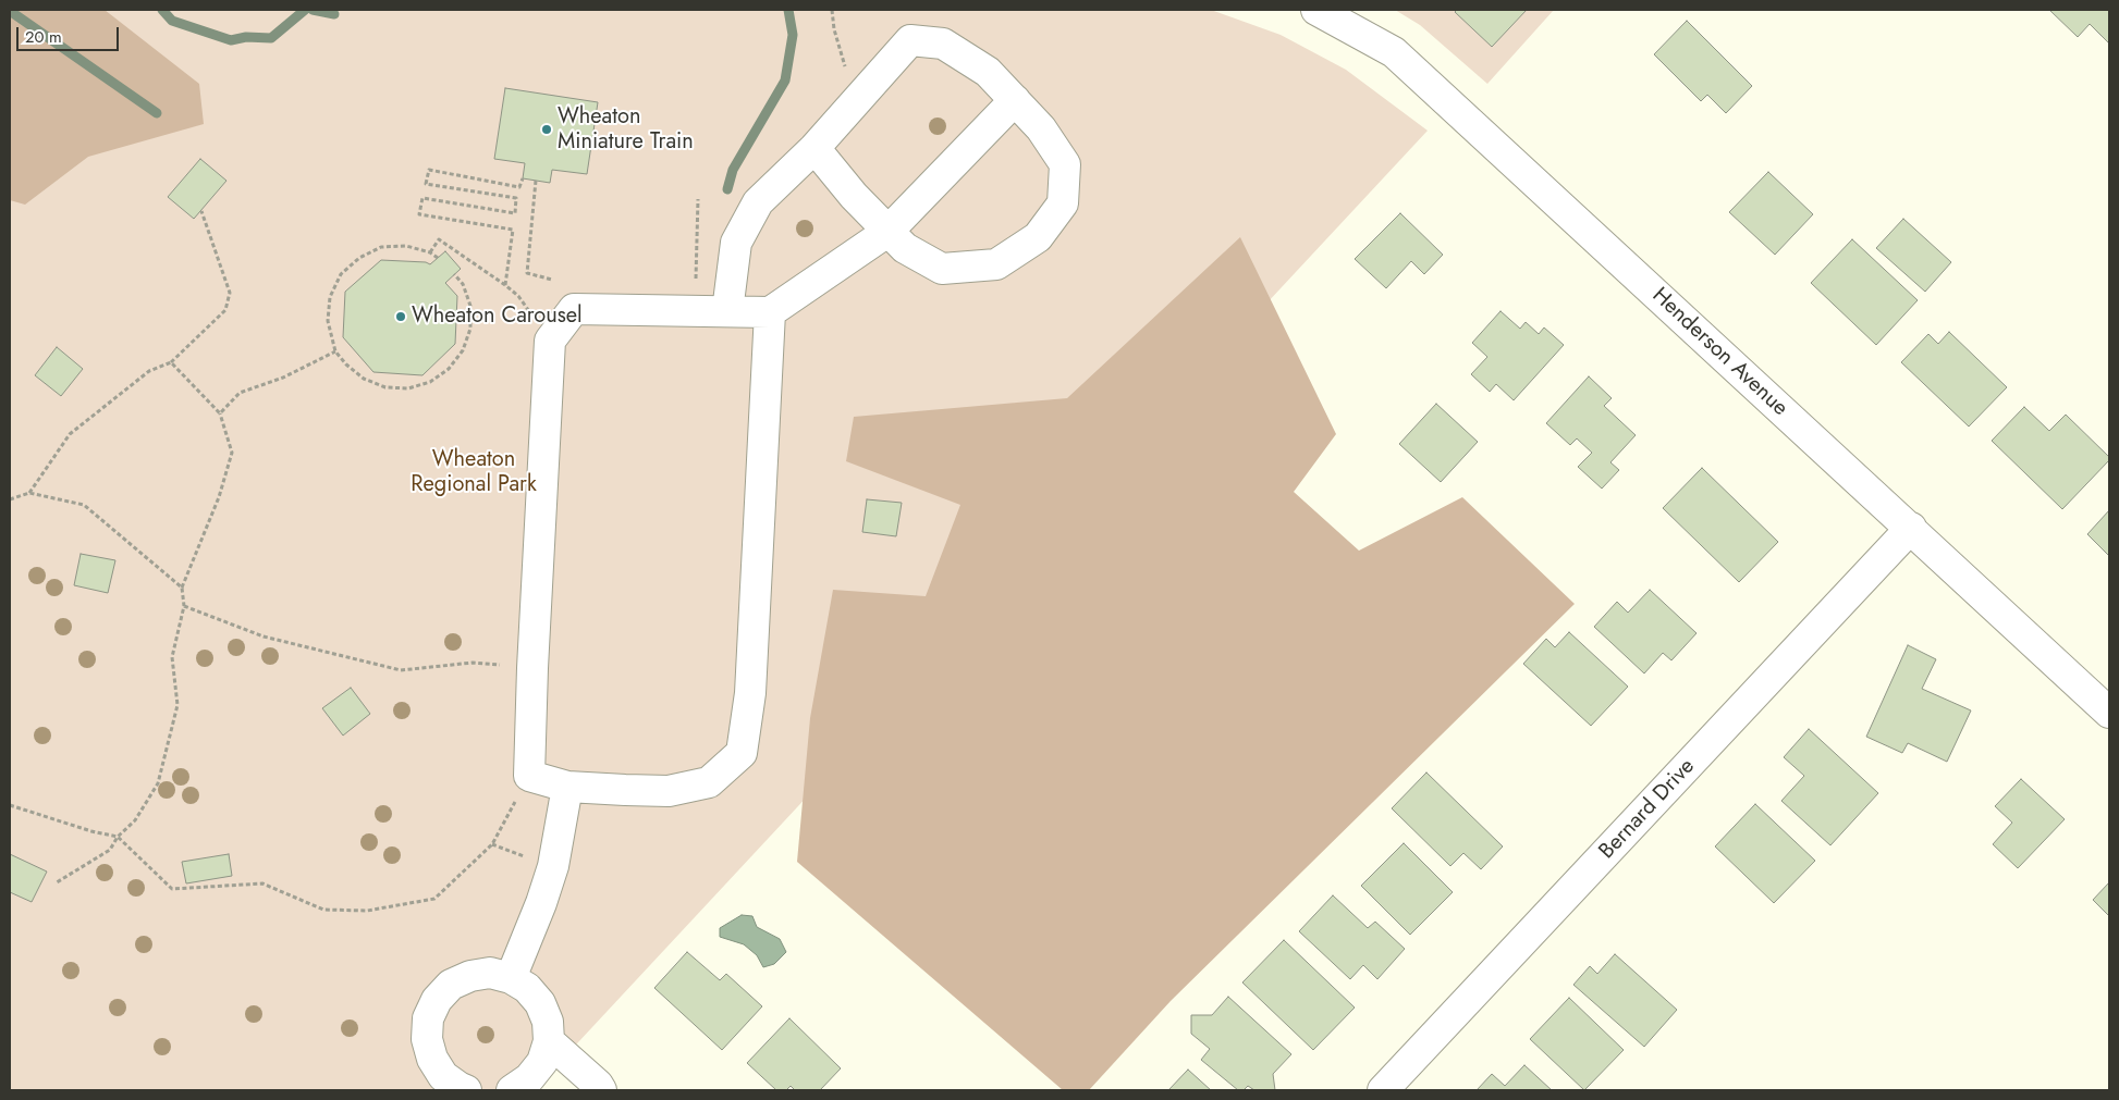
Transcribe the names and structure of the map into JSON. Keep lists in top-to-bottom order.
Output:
{
  "streets": {
    "street": ["Henderson Avenue", "Bernard Drive"]
  },
  "crossings": [
    ["Henderson Avenue", "Bernard Drive"]
  ],
  "parks": ["Wheaton Regional Park"],
  "places": ["Wheaton Miniature Train", "Wheaton Carousel"],
  "scale_bar": "20 m"
}
